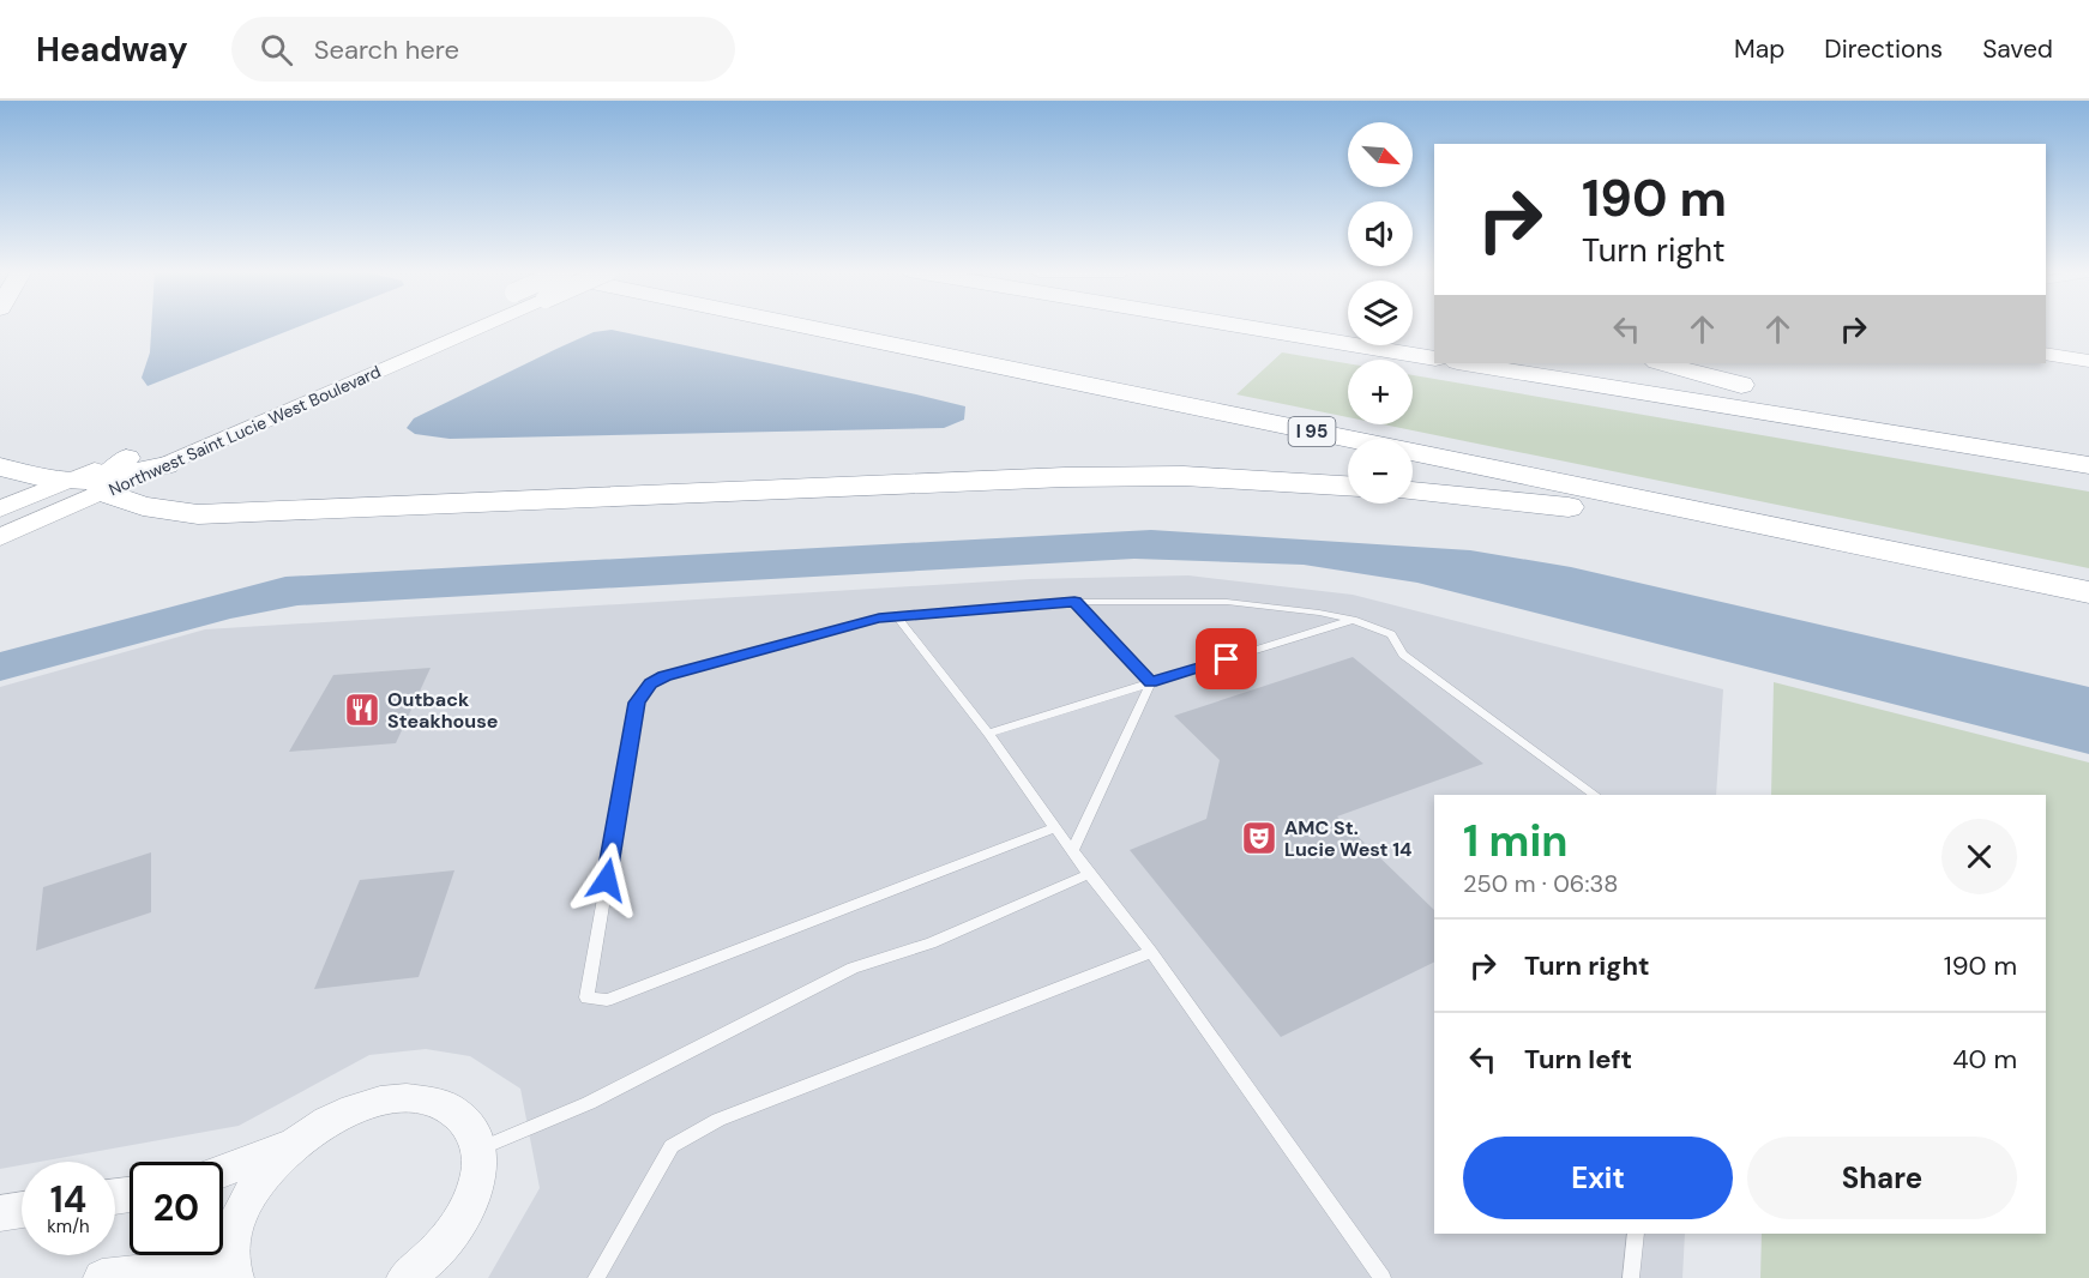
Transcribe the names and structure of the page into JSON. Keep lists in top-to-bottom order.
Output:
{
  "streets": {
    "highway": ["I 95"],
    "main road": ["Northwest Saint Lucie West Boulevard"]
  },
  "places": {
    "restaurant": ["Outback Steakhouse"],
    "theatre": ["AMC St. Lucie West 14"]
  },
  "north": "bottom right",
  "page": {
    "header": "Headway",
    "search": "Search here",
    "nav": ["Map", "Directions", "Saved"],
    "map_buttons": ["+", "−"],
    "turn": ["190 m", "Turn right"],
    "heading": ["1 min", "250 m · 06:38"],
    "list": [
      {
        "name": "Turn right",
        "value": "190 m"
      },
      {
        "name": "Turn left",
        "value": "40 m"
      }
    ],
    "buttons": ["Exit", "Share"],
    "speed": "14 km/h",
    "limit": "20"
  }
}
